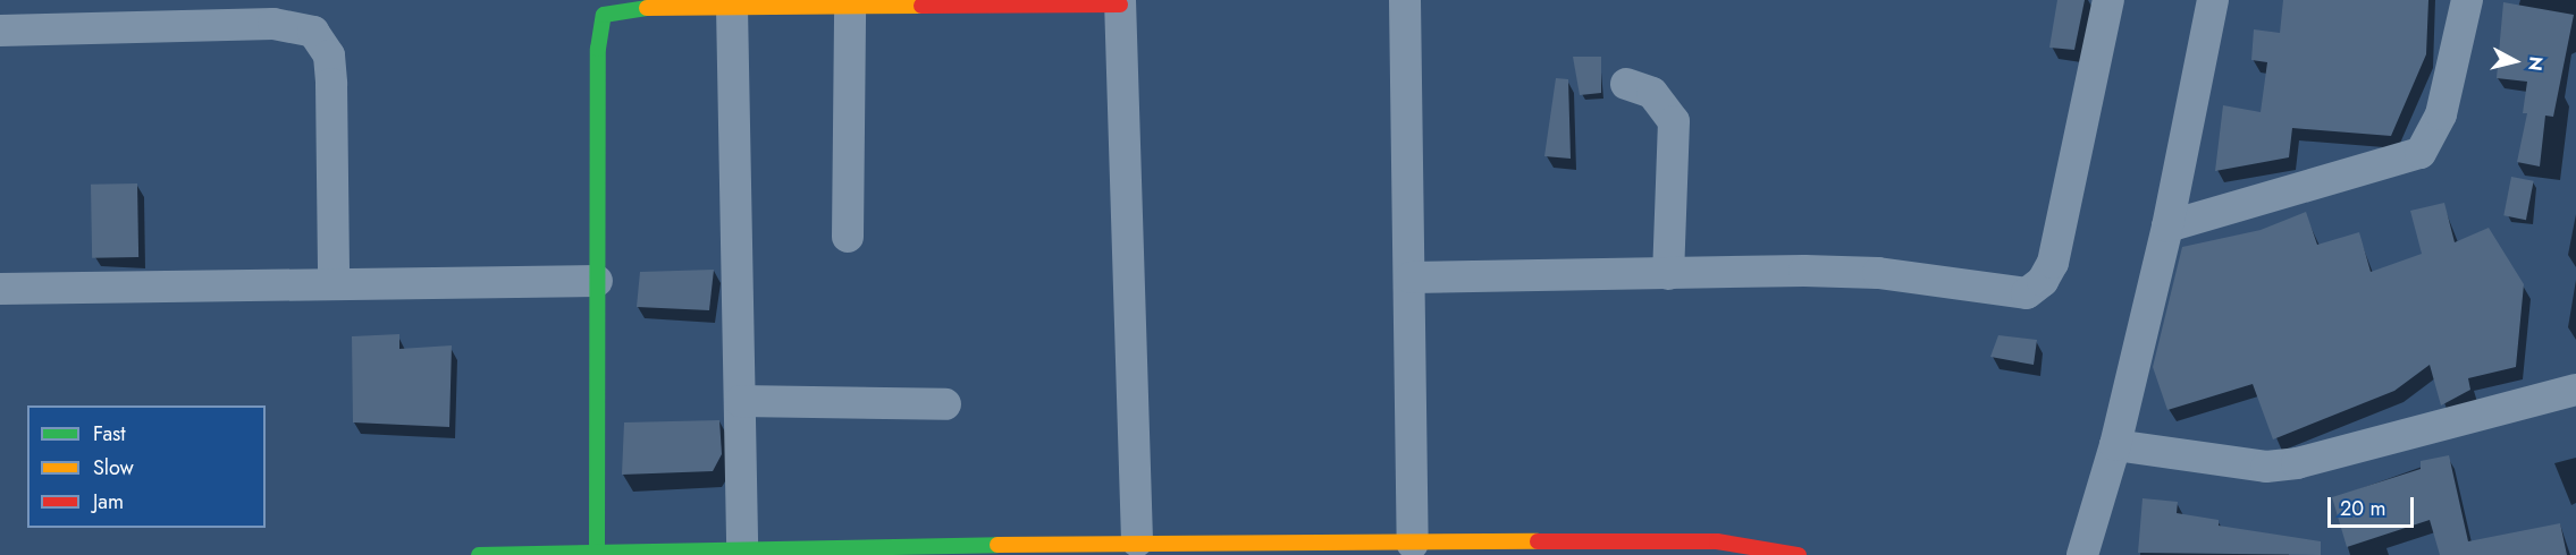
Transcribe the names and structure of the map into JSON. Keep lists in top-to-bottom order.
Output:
{
  "legend": ["Fast", "Slow", "Jam"],
  "scale_bar": "20 m",
  "north": "right"
}
